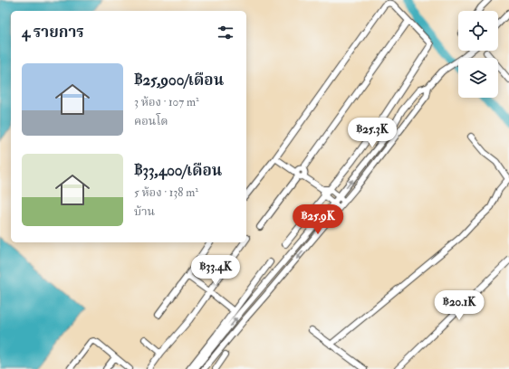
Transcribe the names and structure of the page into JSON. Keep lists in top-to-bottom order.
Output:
{
  "page": {
    "heading": "4 รายการ",
    "list": [
      {
        "name": "฿25,900/เดือน",
        "note": "3 ห้อง · 107 m² · คอนโด"
      },
      {
        "name": "฿33,400/เดือน",
        "note": "5 ห้อง · 138 m² · บ้าน"
      }
    ],
    "price": [
      "฿25.3K",
      "฿25.9K",
      "฿33.4K",
      "฿20.1K"
    ]
  }
}
